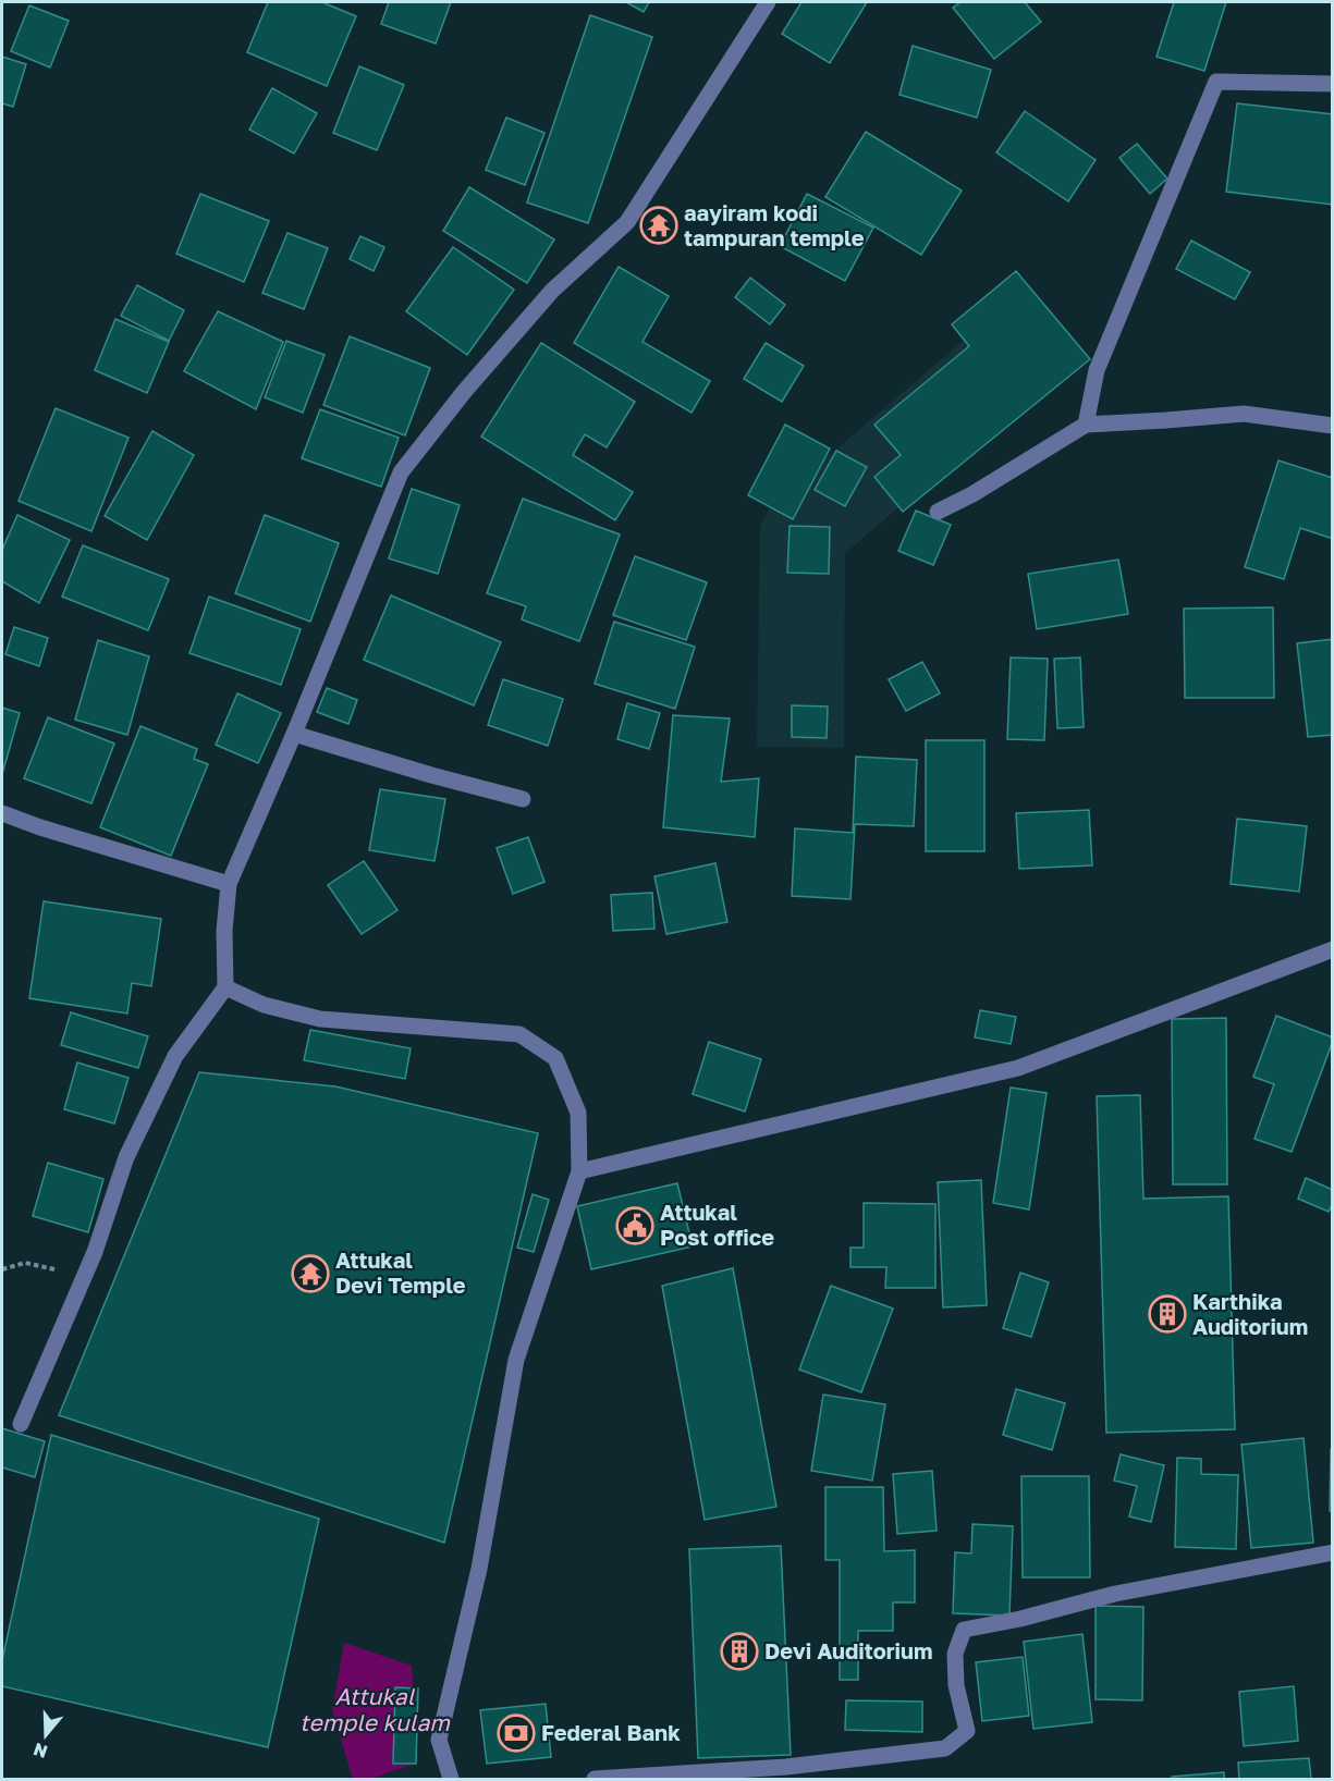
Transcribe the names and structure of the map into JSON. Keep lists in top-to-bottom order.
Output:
{
  "water": ["Attukal temple kulam"],
  "places": {
    "temple": ["aayiram kodi tampuran temple", "Attukal Devi Temple"],
    "public building": ["Attukal Post office"],
    "building": ["Karthika Auditorium", "Devi Auditorium"],
    "bank": ["Federal Bank"]
  },
  "north": "bottom"
}
